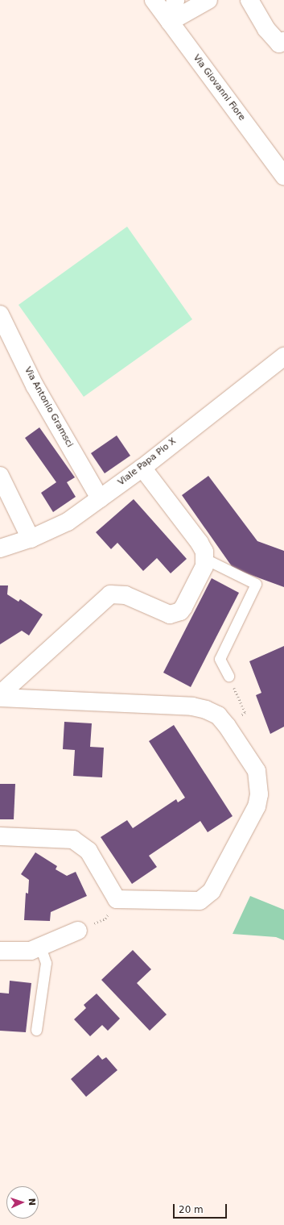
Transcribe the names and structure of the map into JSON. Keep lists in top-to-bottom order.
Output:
{
  "streets": {
    "street": ["Via Giovanni Fiore", "Via Antonio Gramsci", "Viale Papa Pio X"]
  },
  "crossings": [
    ["Via Antonio Gramsci", "Viale Papa Pio X"]
  ],
  "scale_bar": "20 m",
  "north": "right"
}
